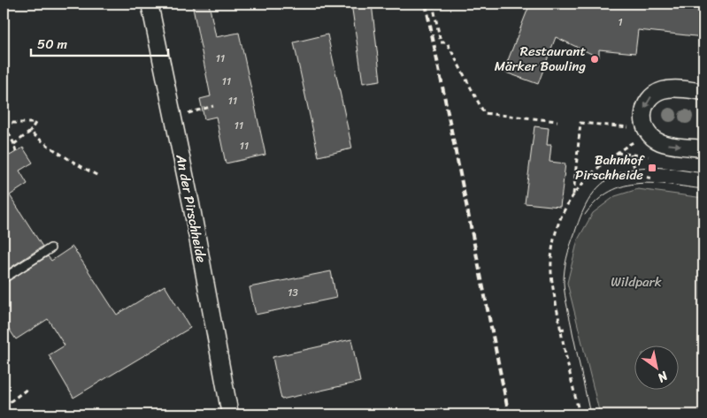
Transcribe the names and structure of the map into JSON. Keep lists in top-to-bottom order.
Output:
{
  "streets": {
    "street": ["An der Pirschheide"]
  },
  "parks": ["Wildpark"],
  "places": {
    "other": ["Restaurant Märker Bowling"],
    "transit": ["Bahnhof Pirschheide"]
  },
  "house_numbers": [
    "1",
    "11",
    "11",
    "11",
    "11",
    "11",
    "13"
  ],
  "scale_bar": "50 m",
  "north": "bottom right"
}
